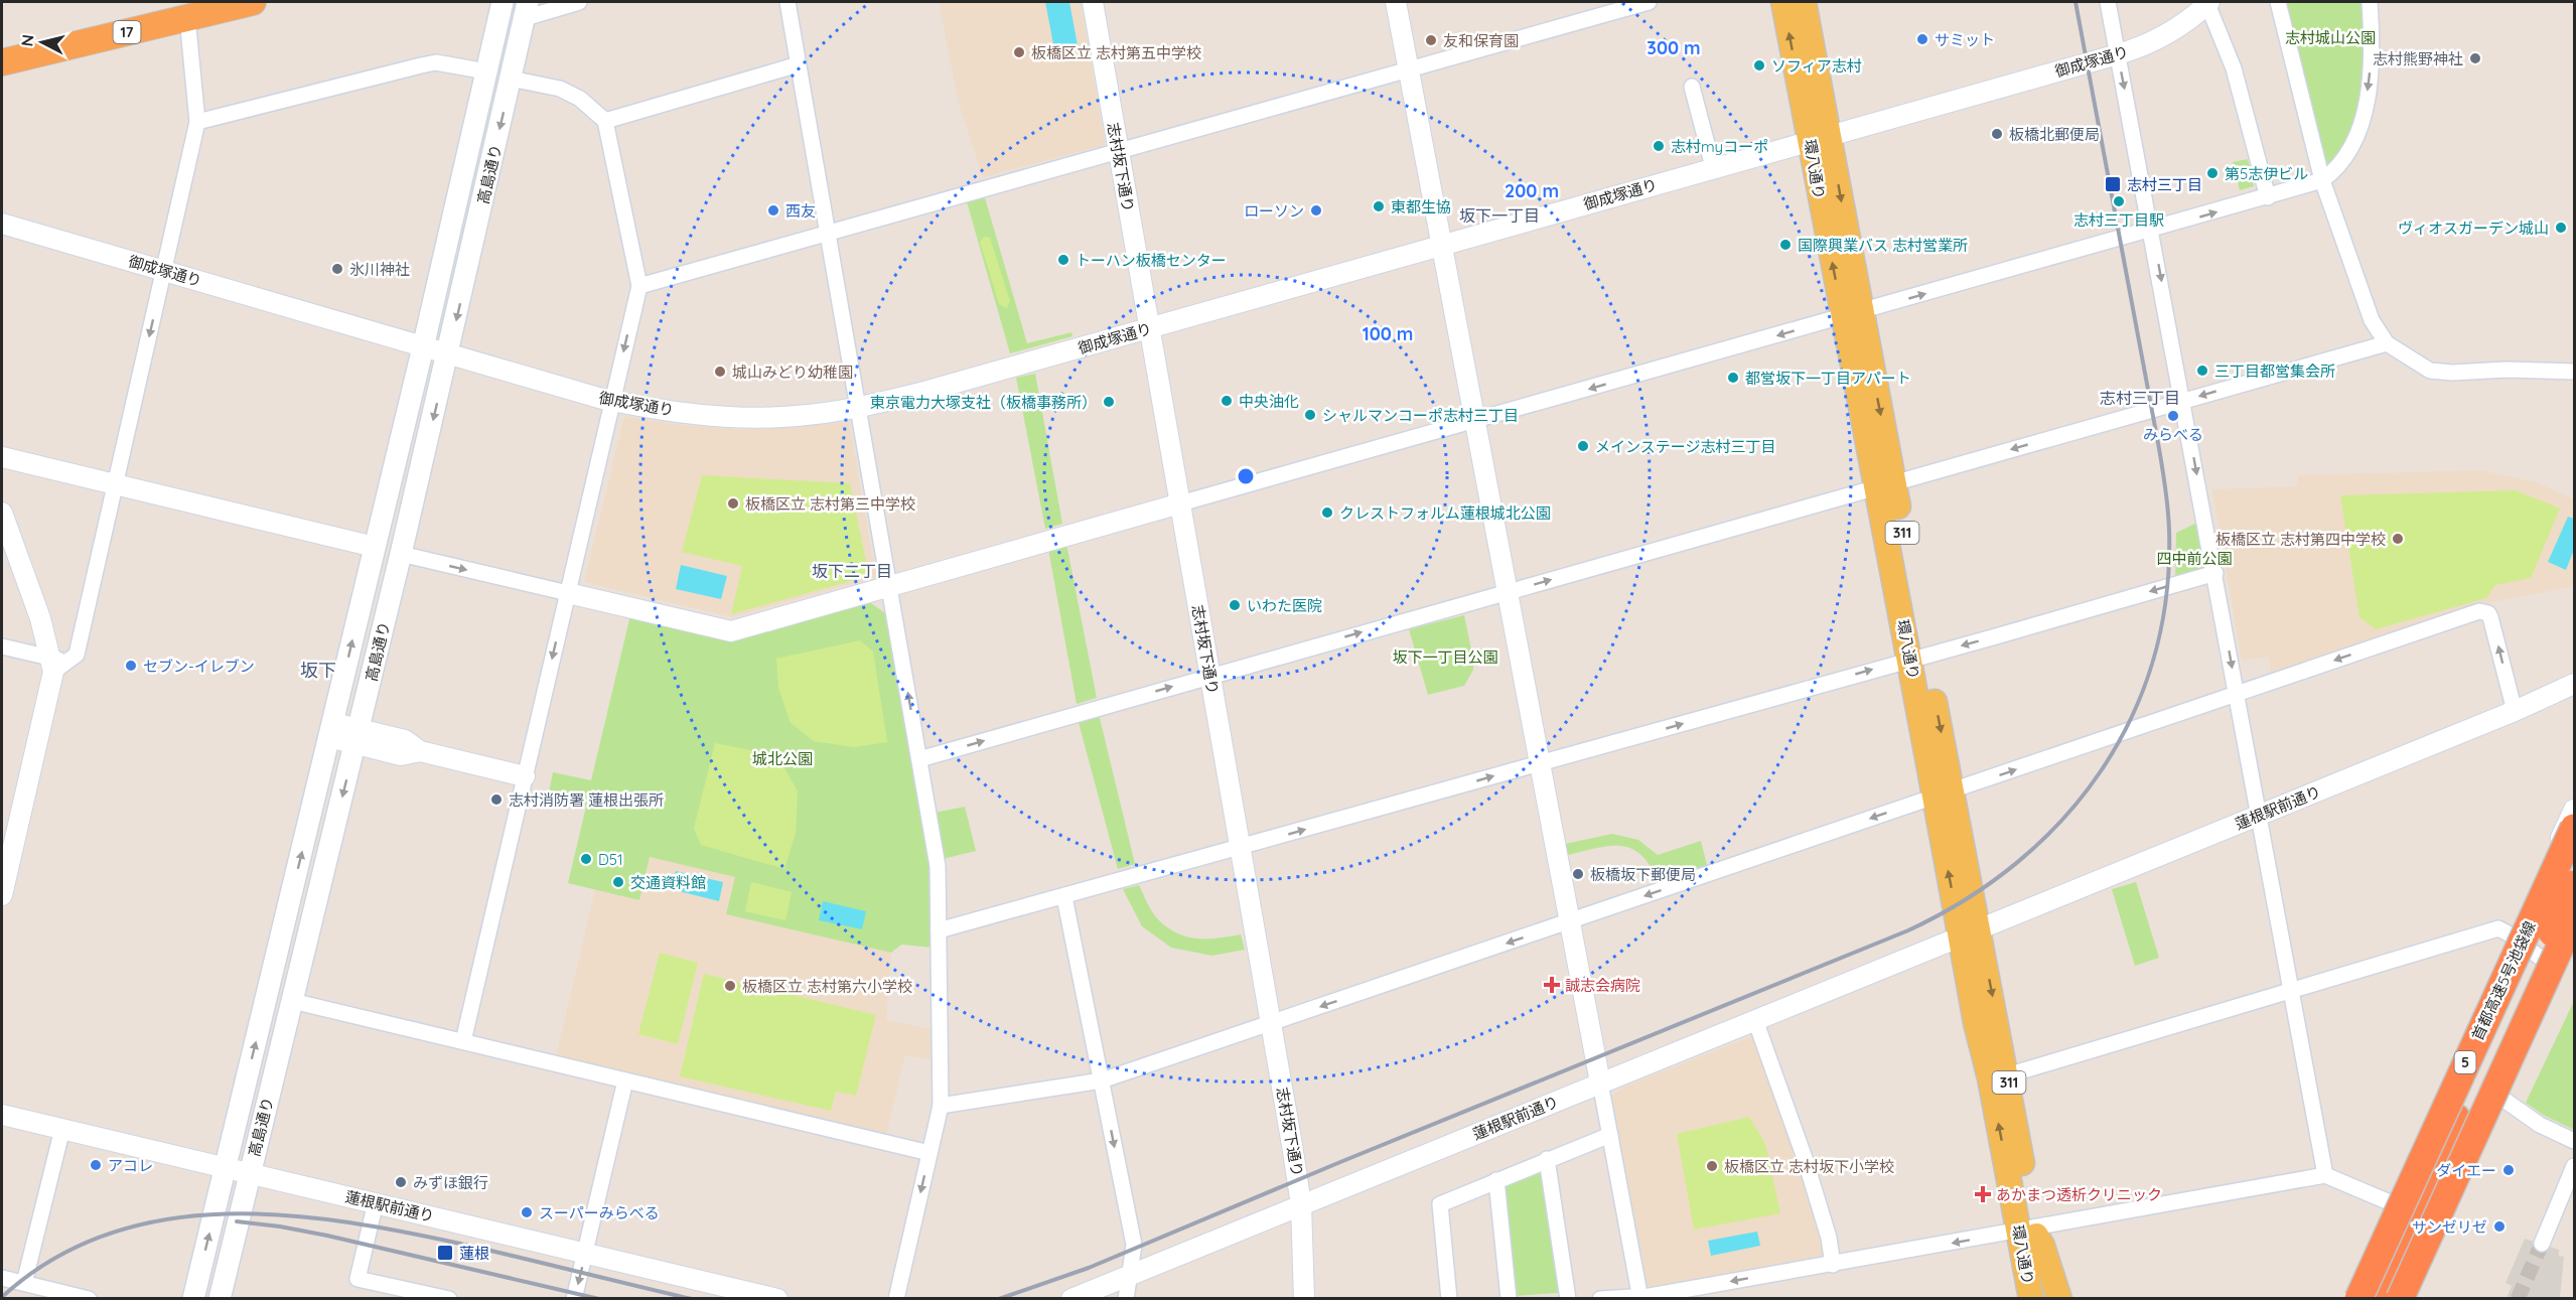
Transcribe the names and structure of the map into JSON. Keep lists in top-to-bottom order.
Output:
{
  "streets": {
    "highway": ["17", "首都高速5号池袋線", "5"],
    "main road": ["環八通り", "高島通り", "311"],
    "street": ["御成塚通り", "志村坂下通り", "蓮根駅前通り"]
  },
  "crossings": [
    ["御成塚通り", "志村坂下通り"],
    ["御成塚通り", "環八通り"],
    ["御成塚通り", "高島通り"],
    ["志村坂下通り", "蓮根駅前通り"],
    ["環八通り", "蓮根駅前通り"],
    ["高島通り", "蓮根駅前通り"]
  ],
  "districts": [
    "坂下一丁目",
    "志村三丁目",
    "坂下二丁目",
    "坂下"
  ],
  "parks": [
    "志村城山公園",
    "四中前公園",
    "坂下一丁目公園",
    "城北公園"
  ],
  "places": {
    "other": [
      "サミット",
      "友和保育園",
      "板橋区立 志村第五中学校",
      "志村熊野神社",
      "ソフィア志村",
      "板橋北郵便局",
      "志村myコーポ",
      "第5志伊ビル",
      "志村三丁目駅",
      "東都生協",
      "西友",
      "ローソン",
      "ヴィオスガーデン城山",
      "国際興業バス 志村営業所",
      "トーハン板橋センター",
      "氷川神社",
      "三丁目都営集会所",
      "城山みどり幼稚園",
      "都営坂下一丁目アパート",
      "中央油化",
      "東京電力大塚支社（板橋事務所）",
      "シャルマンコーポ志村三丁目",
      "みらべる",
      "メインステージ志村三丁目",
      "板橋区立 志村第三中学校",
      "クレストフォルム蓮根城北公園",
      "板橋区立 志村第四中学校",
      "いわた医院",
      "セブン-イレブン",
      "志村消防署 蓮根出張所",
      "D51",
      "板橋坂下郵便局",
      "交通資料館",
      "板橋区立 志村第六小学校",
      "アコレ",
      "板橋区立 志村坂下小学校",
      "ダイエー",
      "みずほ銀行",
      "スーパーみらべる",
      "サンゼリゼ"
    ],
    "transit": ["志村三丁目", "蓮根"],
    "health": ["誠志会病院", "あかまつ透析クリニック"]
  },
  "north": "left",
  "rings": ["300 m", "200 m", "100 m"]
}
